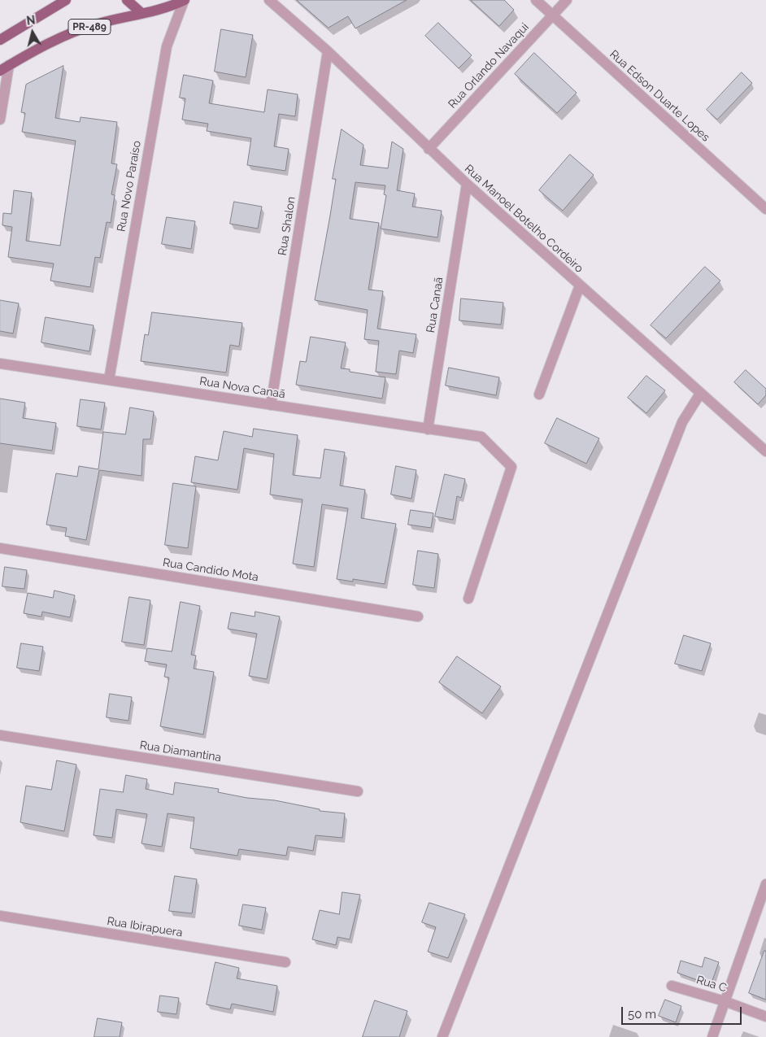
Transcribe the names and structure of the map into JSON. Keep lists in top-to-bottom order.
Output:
{
  "streets": {
    "main road": ["PR-489"],
    "street": [
      "Rua Orlando Navaqui",
      "Rua Edson Duarte Lopes",
      "Rua Novo Paraíso",
      "Rua Manoel Botelho Cordeiro",
      "Rua Shalon",
      "Rua Canaã",
      "Rua Nova Canaã",
      "Rua Candido Mota",
      "Rua Diamantina",
      "Rua Ibirapuera",
      "Rua C"
    ]
  },
  "crossings": [
    ["PR-489", "Rua Novo Paraíso"],
    ["Rua Orlando Navaqui", "Rua Edson Duarte Lopes"],
    ["Rua Orlando Navaqui", "Rua Manoel Botelho Cordeiro"],
    ["Rua Novo Paraíso", "Rua Nova Canaã"],
    ["Rua Manoel Botelho Cordeiro", "Rua Shalon"],
    ["Rua Manoel Botelho Cordeiro", "Rua Canaã"],
    ["Rua Shalon", "Rua Nova Canaã"],
    ["Rua Canaã", "Rua Nova Canaã"]
  ],
  "scale_bar": "50 m",
  "north": "top"
}
